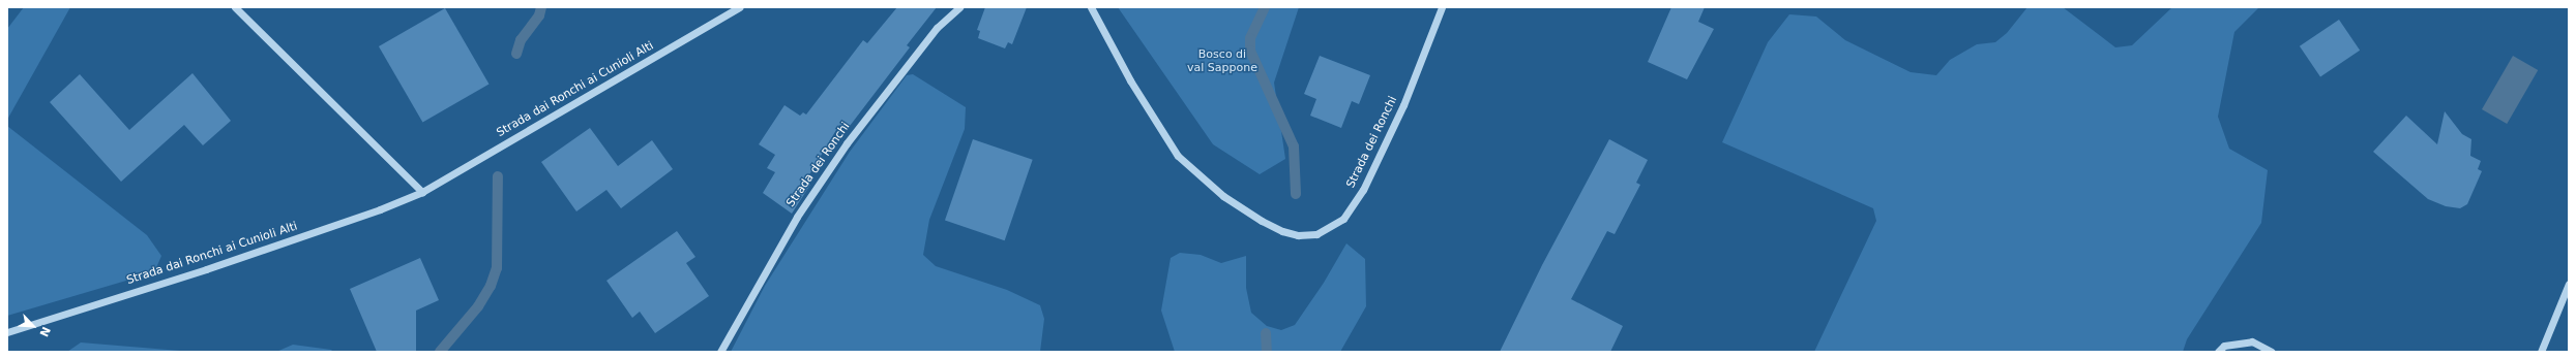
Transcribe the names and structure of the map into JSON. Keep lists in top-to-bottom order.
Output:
{
  "streets": {
    "street": ["Strada dai Ronchi ai Cunioli Alti", "Strada dei Ronchi"]
  },
  "parks": ["Bosco di val Sappone"],
  "north": "bottom right"
}
